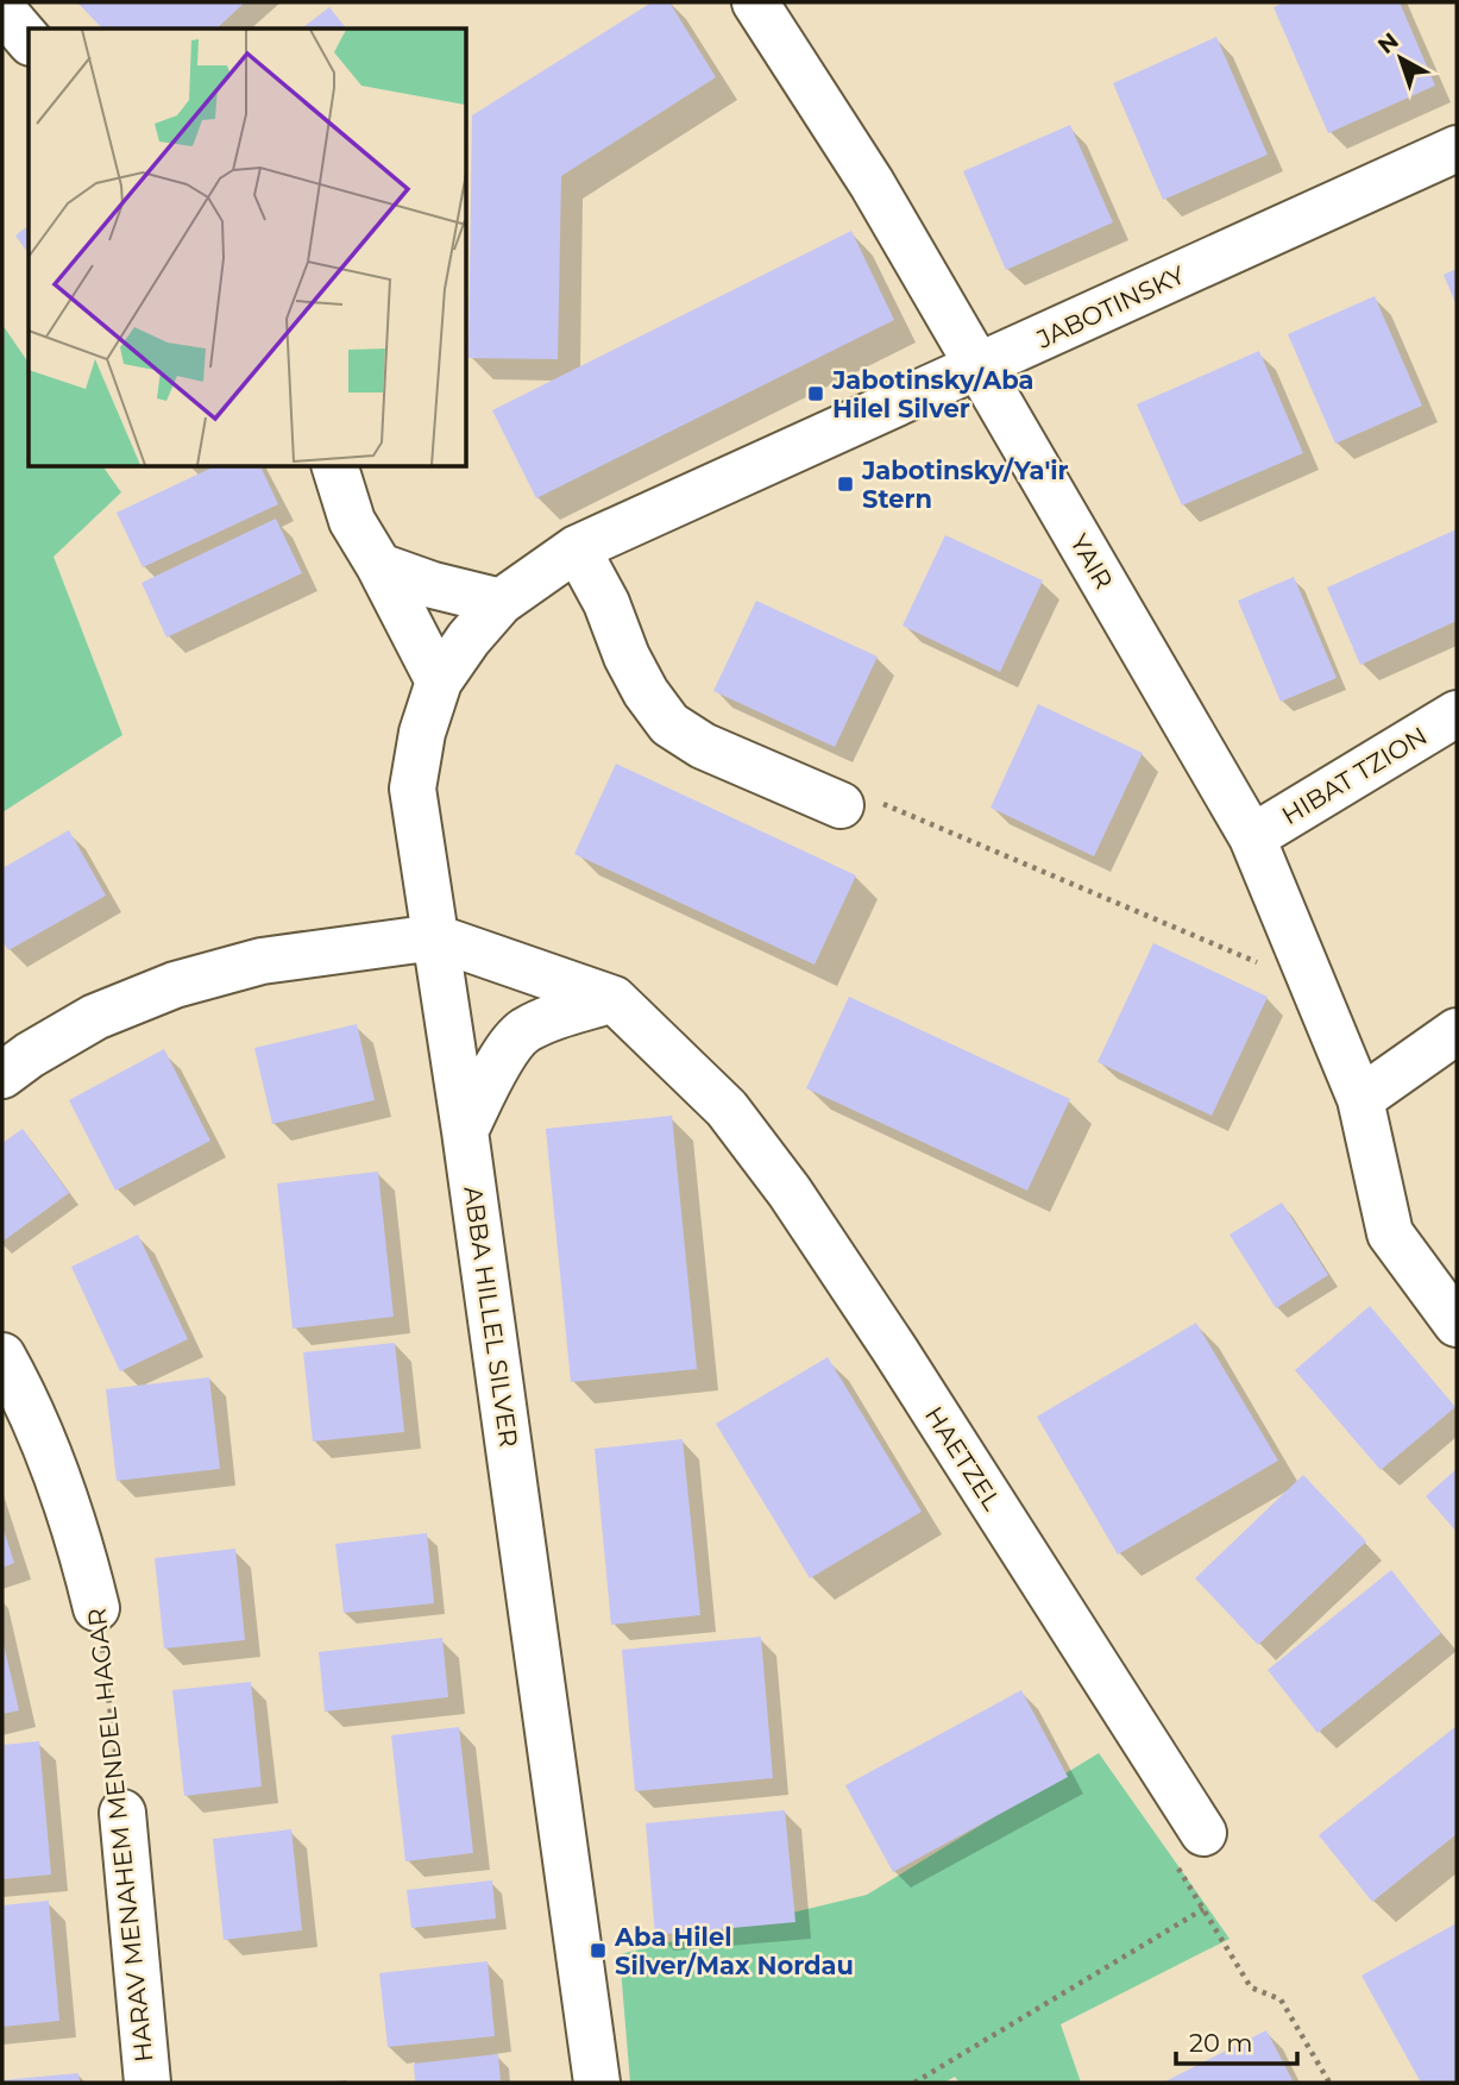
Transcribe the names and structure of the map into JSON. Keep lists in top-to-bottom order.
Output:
{
  "streets": {
    "street": [
      "JABOTINSKY",
      "YAIR",
      "HIBAT TZION",
      "ABBA HILLEL SILVER",
      "HAETZEL",
      "HARAV MENAHEM MENDEL HAGAR"
    ]
  },
  "crossings": [
    ["JABOTINSKY", "YAIR"],
    ["JABOTINSKY", "ABBA HILLEL SILVER"],
    ["YAIR", "HIBAT TZION"],
    ["ABBA HILLEL SILVER", "HAETZEL"]
  ],
  "places": {
    "transit": ["Jabotinsky/Aba Hilel Silver", "Jabotinsky/Ya'ir Stern", "Aba Hilel Silver/Max Nordau"]
  },
  "scale_bar": "20 m",
  "north": "top left"
}
